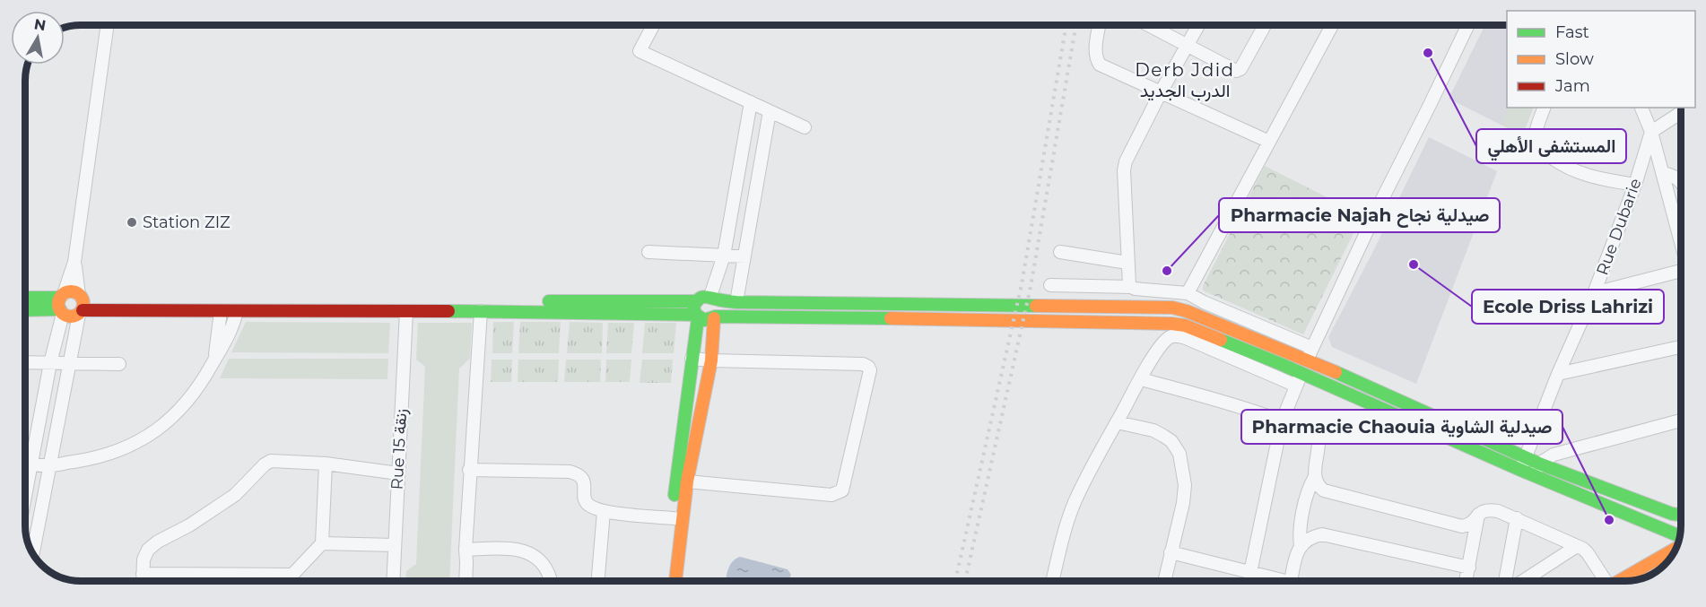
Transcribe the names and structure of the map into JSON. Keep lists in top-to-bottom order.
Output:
{
  "streets": {
    "street": ["Rue Dubarie", "Rue 15 زنقة"]
  },
  "districts": ["Derb Jdid الدرب الجديد"],
  "places": [
    "المستشفى الأهلي",
    "Station ZIZ",
    "Ecole Driss Lahrizi",
    "Pharmacie Najah صيدلية نجاح",
    "Pharmacie Chaouia صيدلية الشاوية"
  ],
  "legend": ["Fast", "Slow", "Jam"],
  "north": "top"
}
